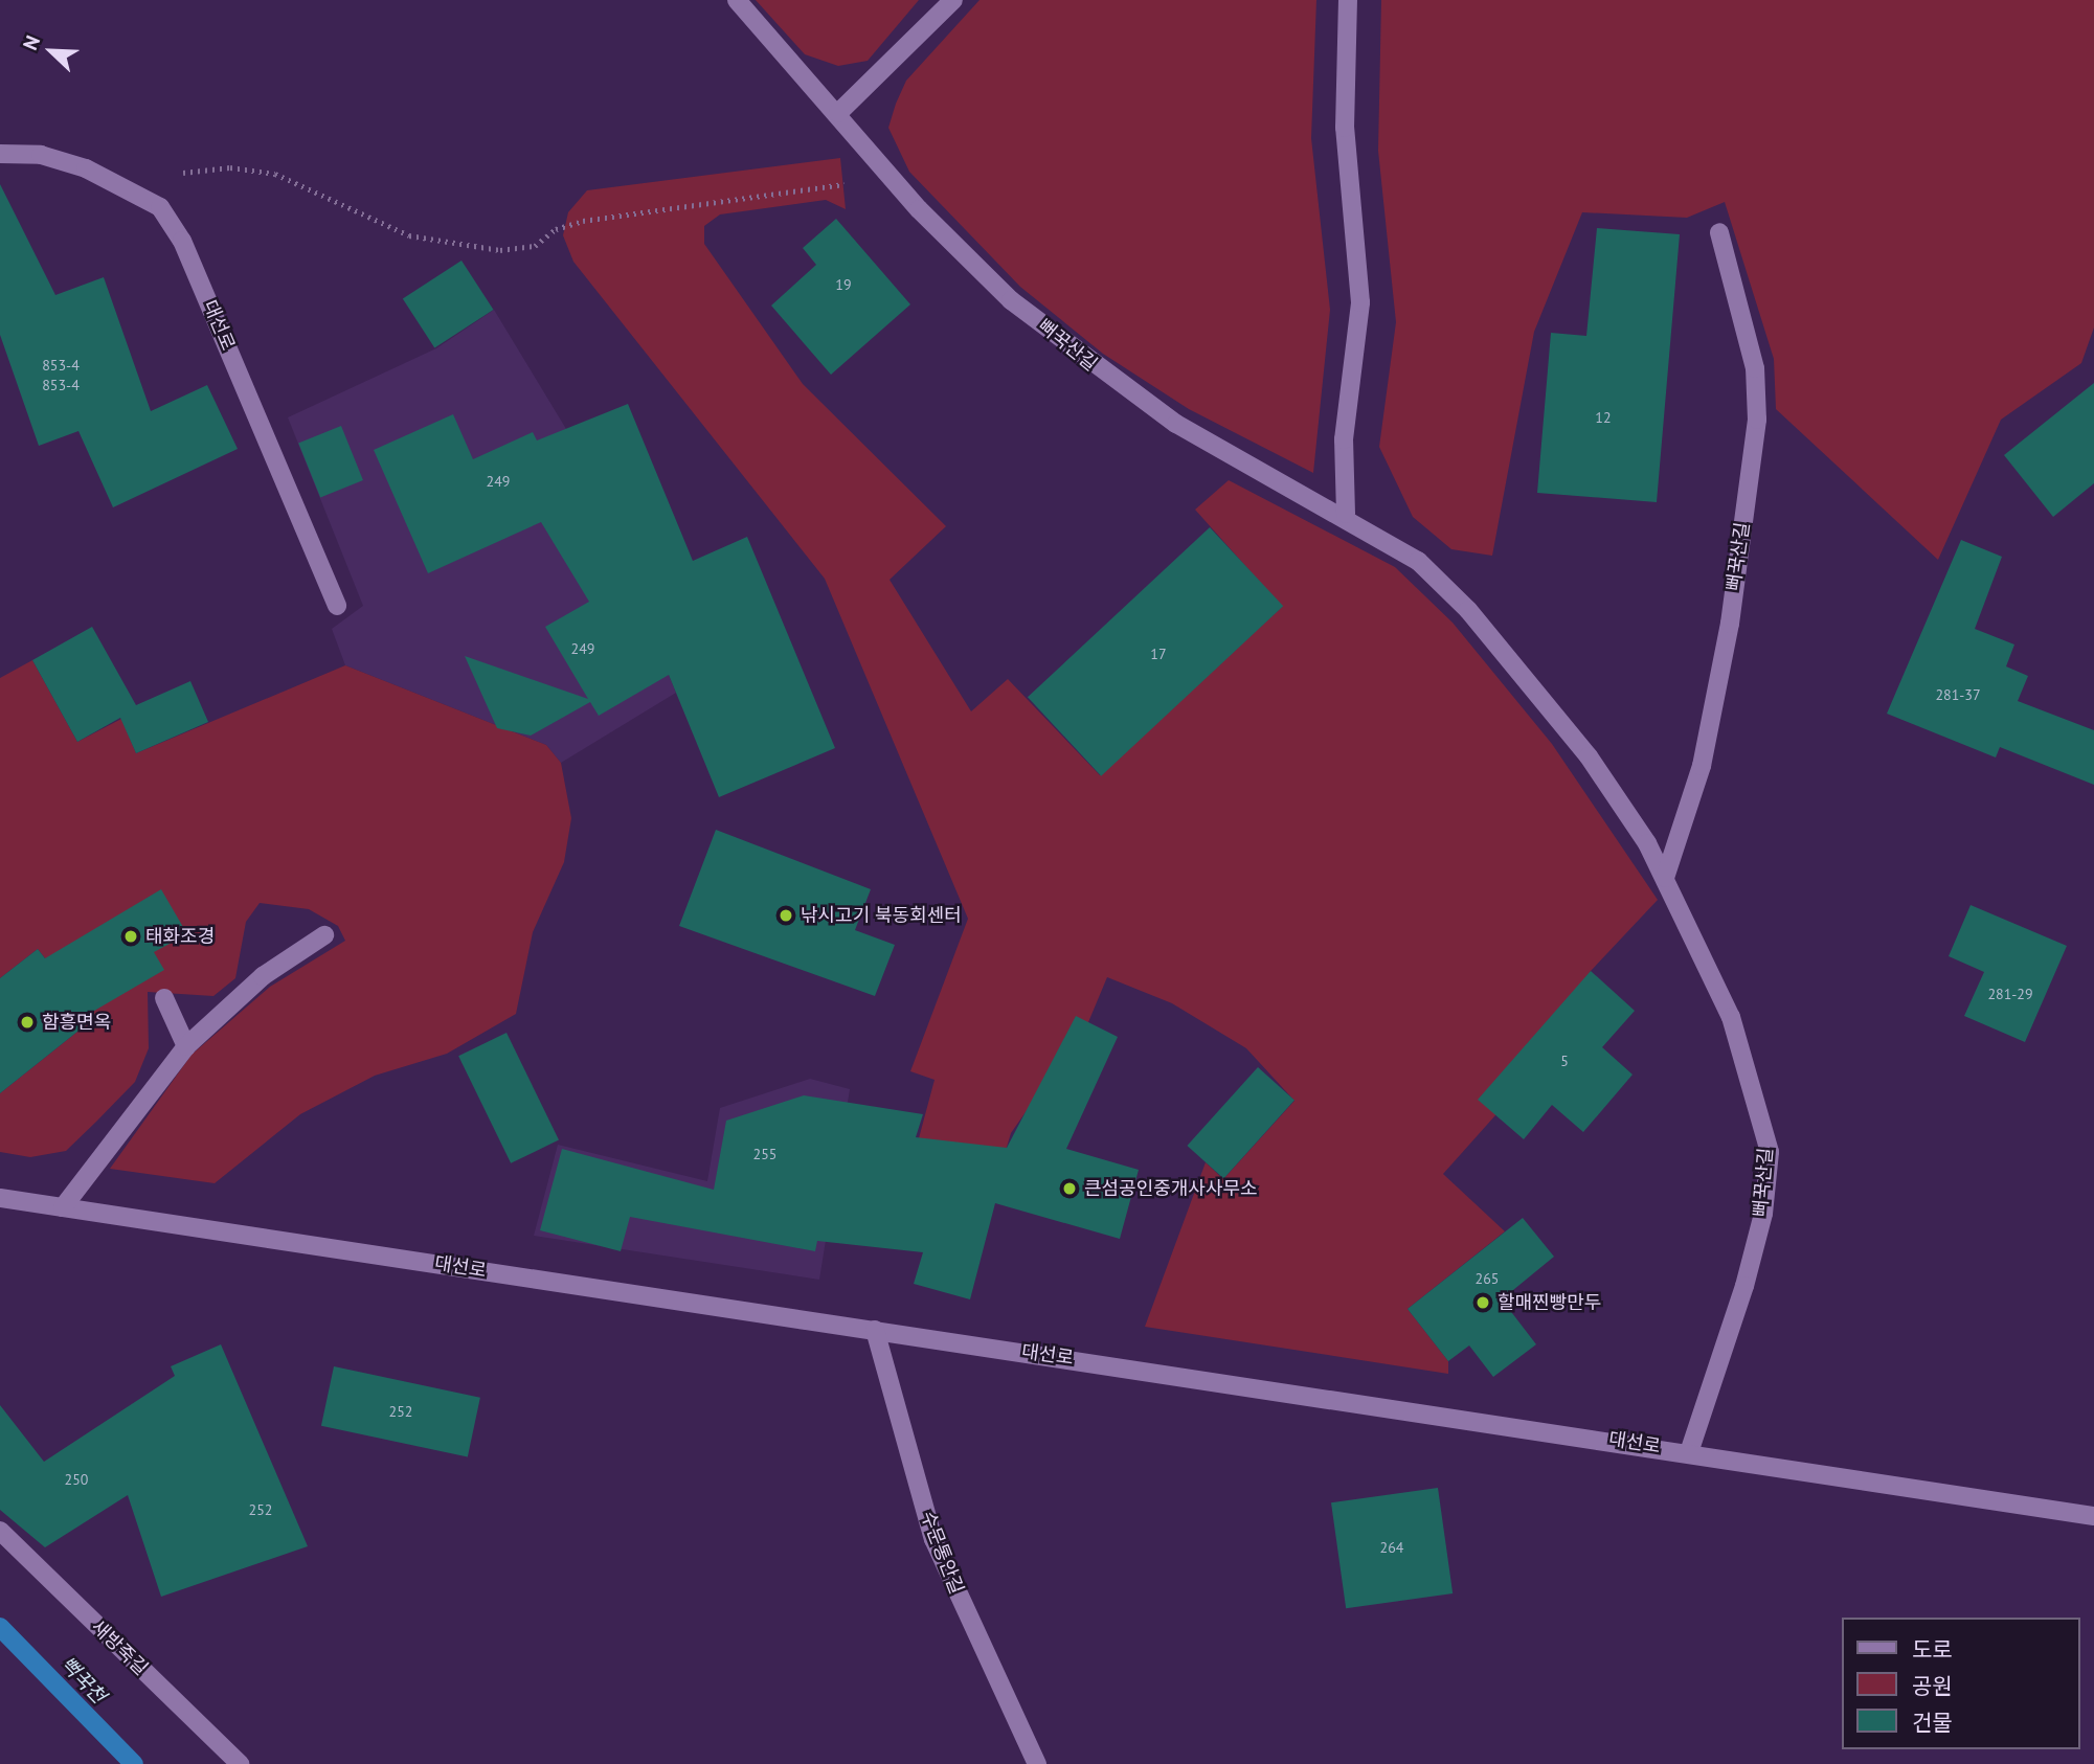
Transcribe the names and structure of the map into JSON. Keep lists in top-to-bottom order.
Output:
{
  "streets": {
    "street": [
      "대선로",
      "뻐꾹산길",
      "수문통안길",
      "새방죽길"
    ]
  },
  "crossings": [
    ["대선로", "뻐꾹산길"],
    ["대선로", "수문통안길"]
  ],
  "water": ["뻑꾹천"],
  "places": [
    "낚시고기 북동회센터",
    "태화조경",
    "함흥면옥",
    "큰섬공인중개사사무소",
    "할매찐빵만두"
  ],
  "house_numbers": [
    "19",
    "853-4",
    "853-4",
    "12",
    "249",
    "249",
    "17",
    "281-37",
    "281-29",
    "5",
    "255",
    "265",
    "252",
    "250",
    "252",
    "264"
  ],
  "legend": ["도로", "공원", "건물"],
  "north": "top left"
}
